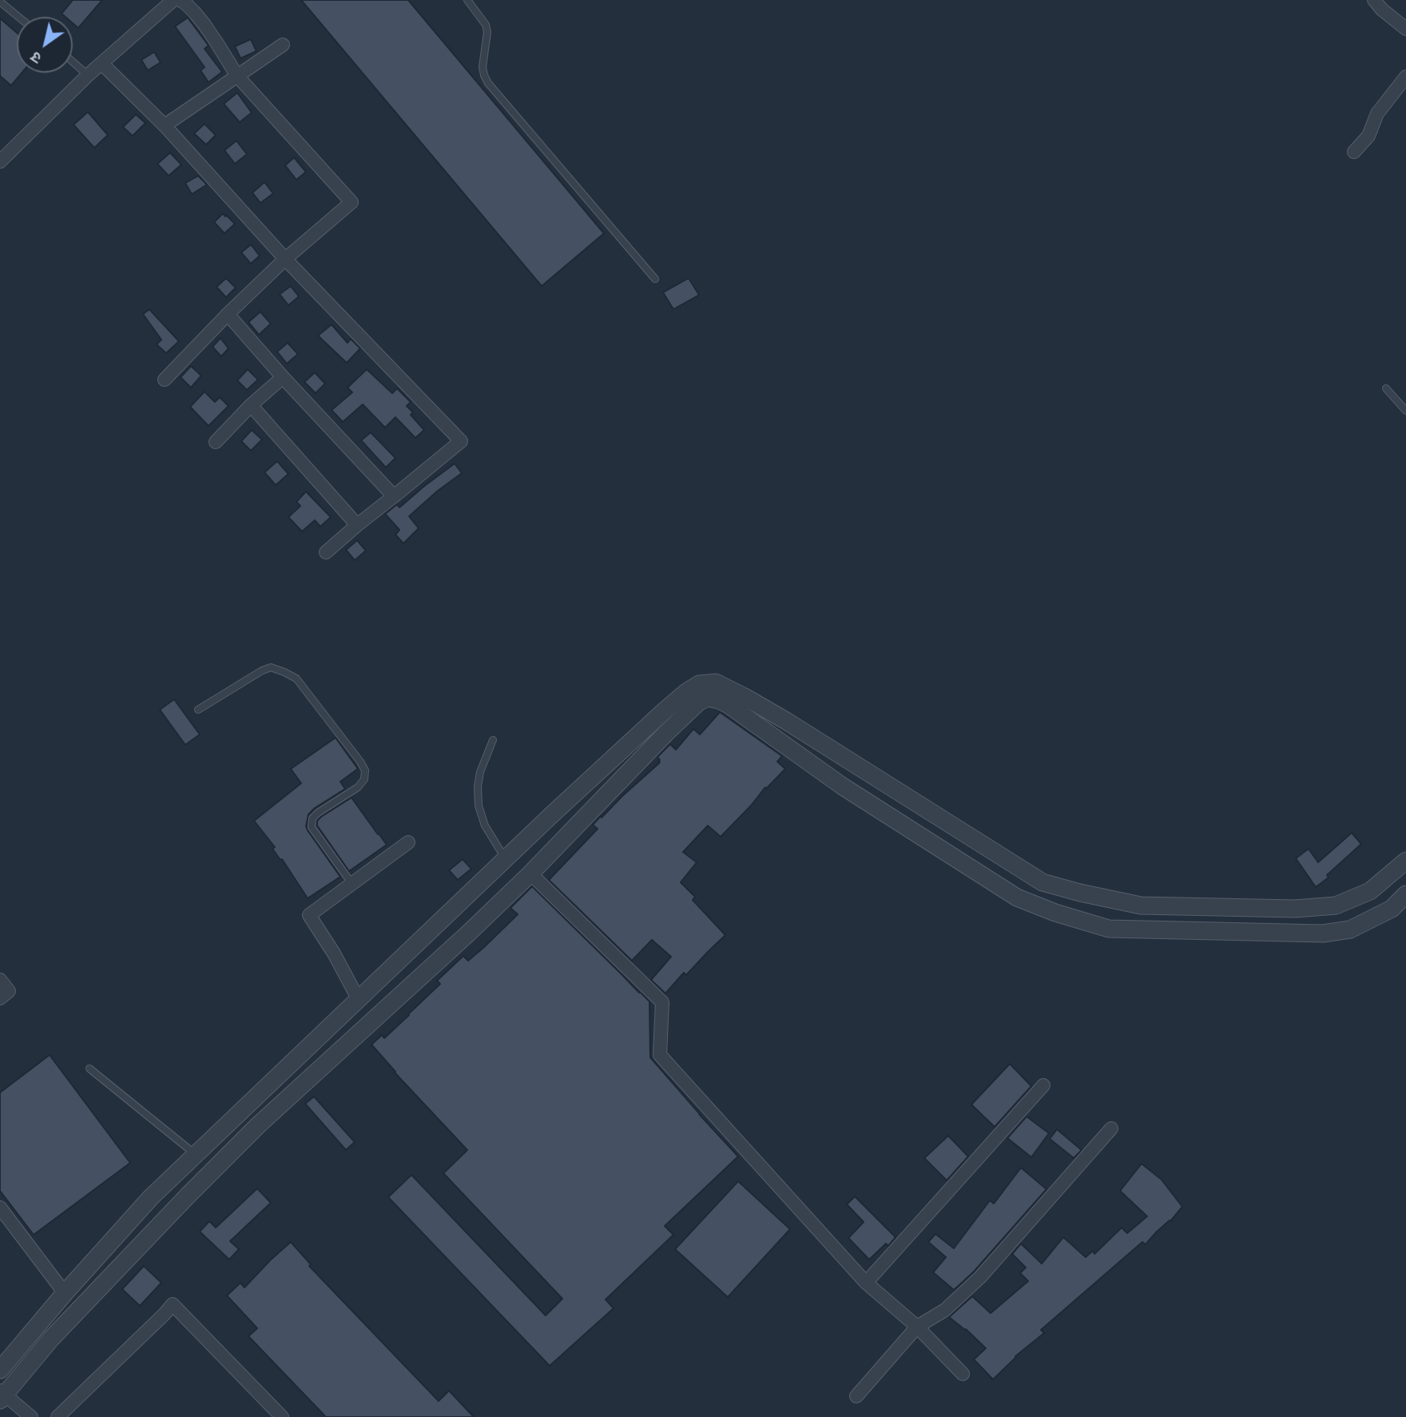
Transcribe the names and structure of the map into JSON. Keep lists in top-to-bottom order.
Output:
{
  "north": "bottom left"
}
